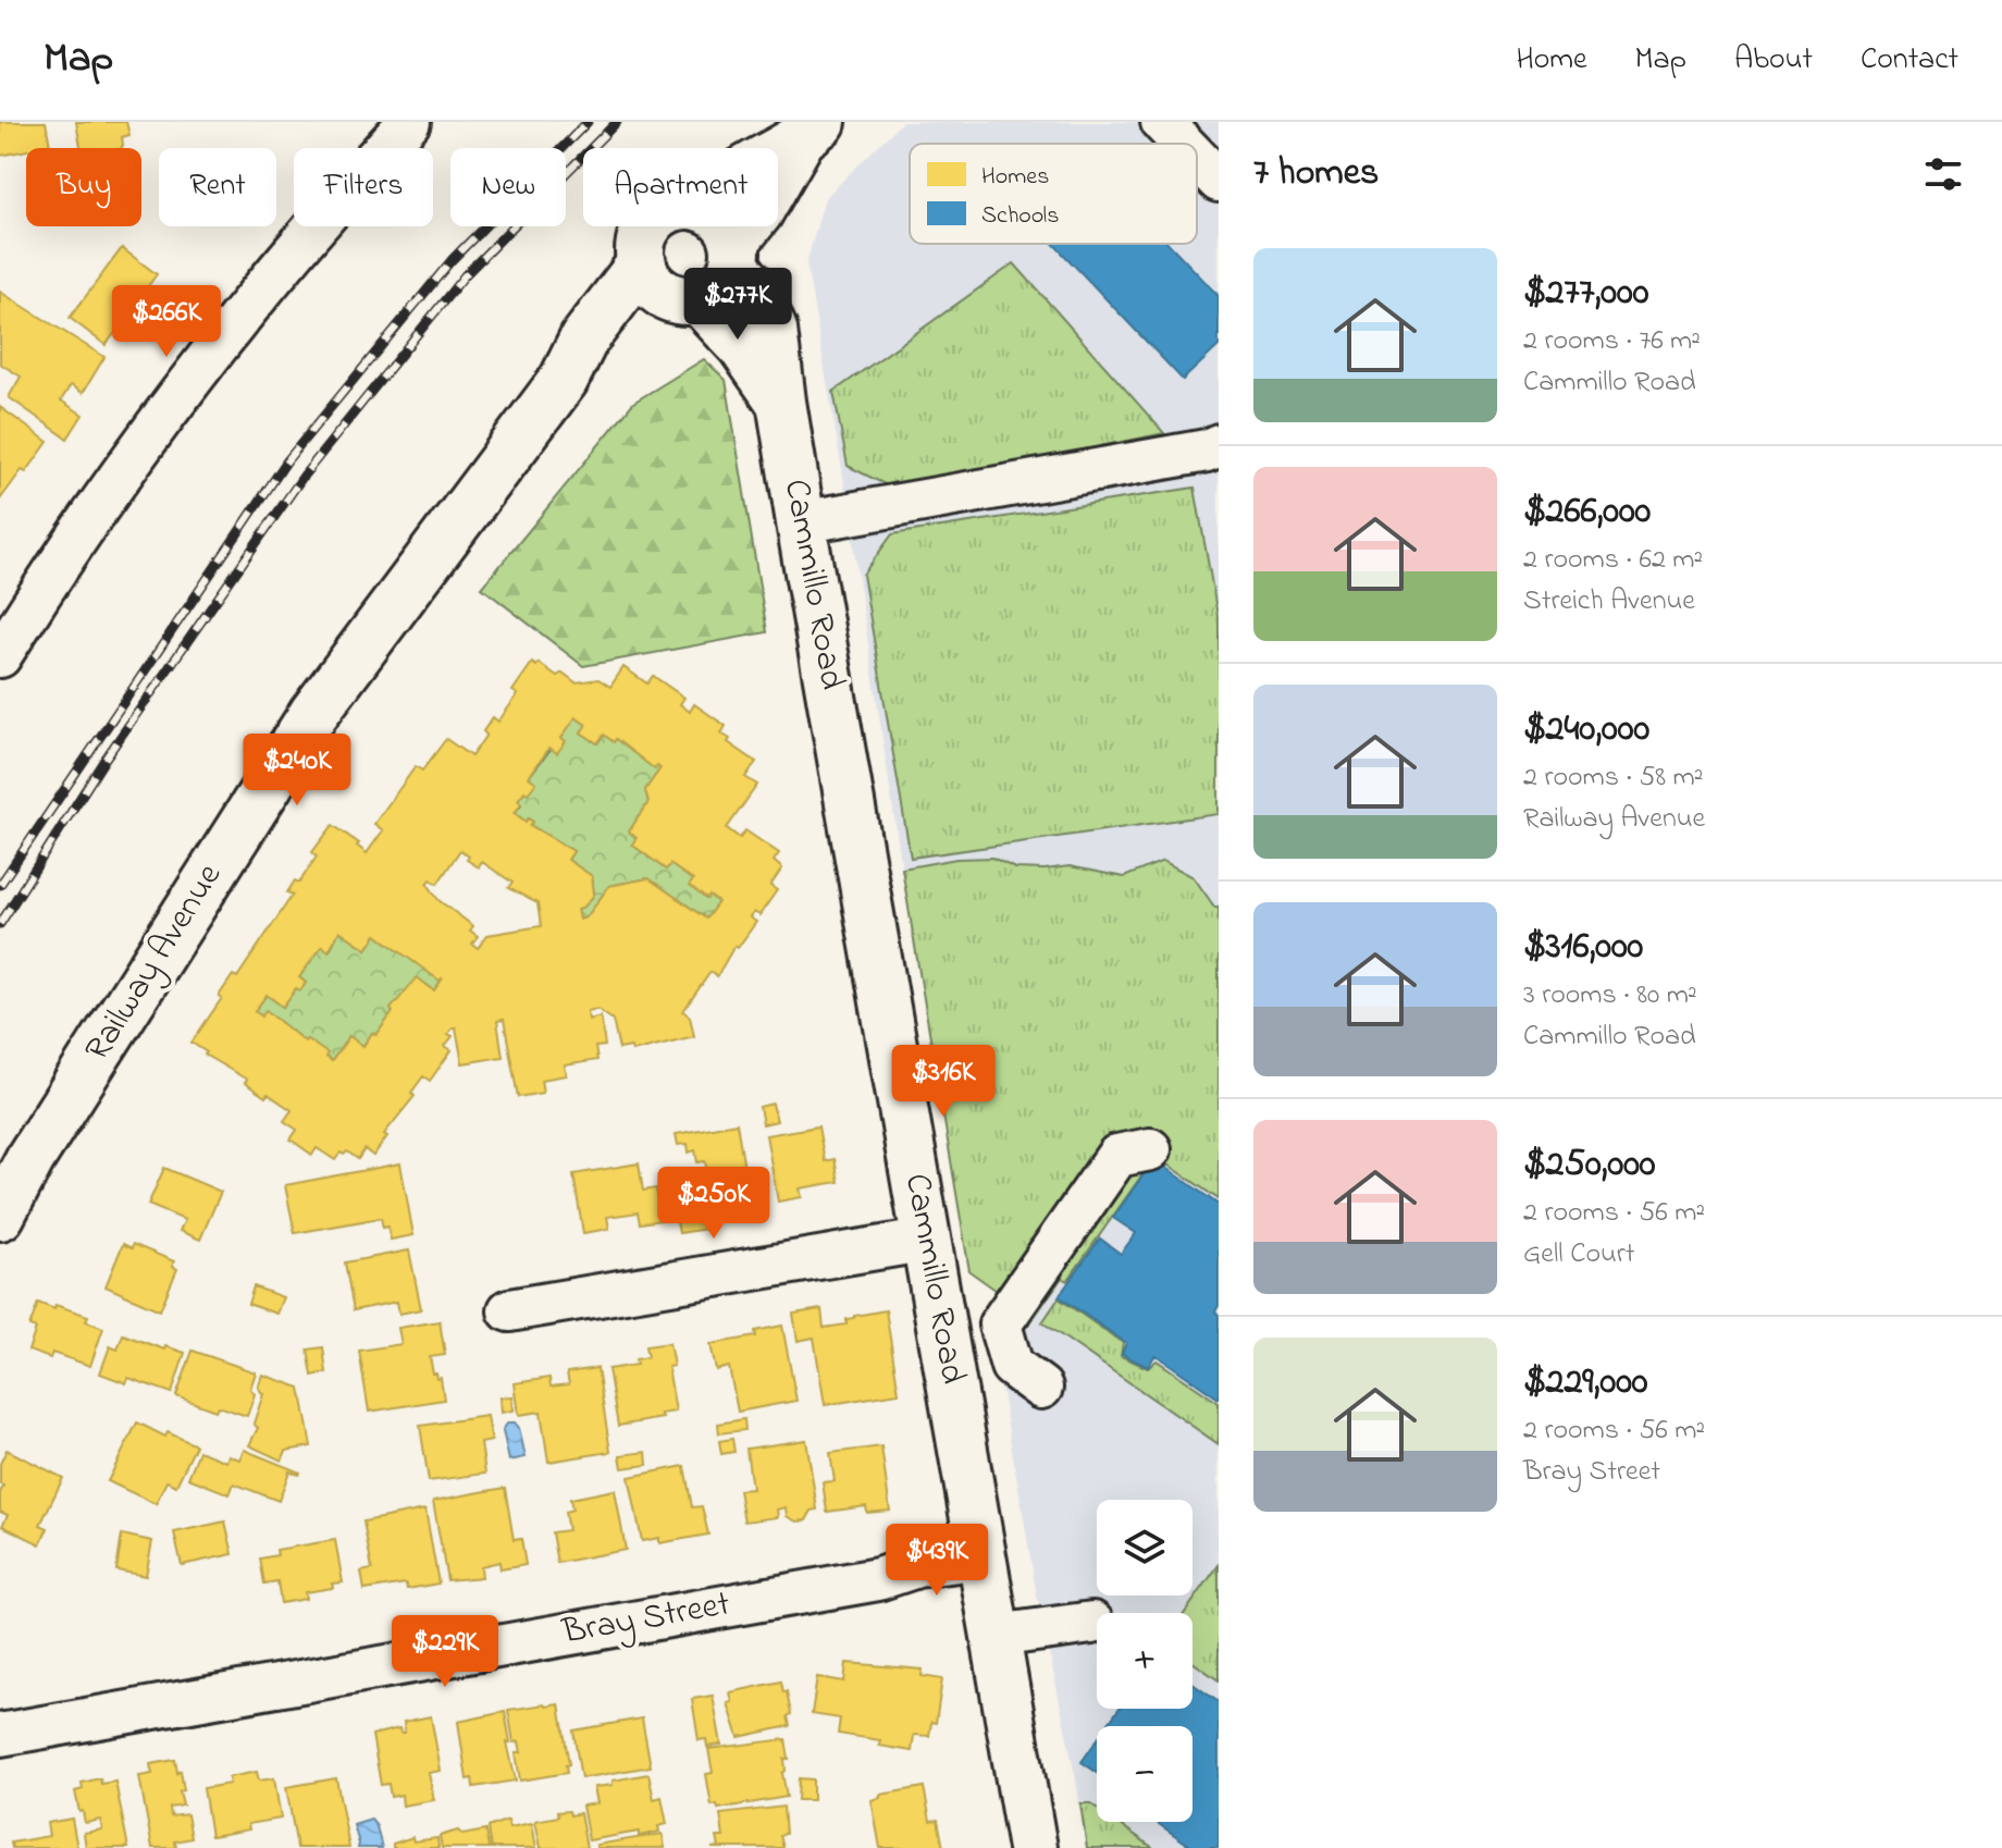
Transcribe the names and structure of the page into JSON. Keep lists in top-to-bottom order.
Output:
{
  "streets": {
    "main road": ["Cammillo Road", "Railway Avenue"],
    "street": ["Bray Street"]
  },
  "crossings": [
    ["Cammillo Road", "Railway Avenue"],
    ["Cammillo Road", "Bray Street"]
  ],
  "legend": ["Homes", "Schools"],
  "page": {
    "header": "Map",
    "nav": [
      "Home",
      "Map",
      "About",
      "Contact"
    ],
    "heading": "7 homes",
    "chip": [
      "Buy",
      "Rent",
      "Filters",
      "New",
      "Apartment"
    ],
    "list": [
      {
        "name": "$277,000",
        "note": "2 rooms · 76 m² · Cammillo Road"
      },
      {
        "name": "$266,000",
        "note": "2 rooms · 62 m² · Streich Avenue"
      },
      {
        "name": "$240,000",
        "note": "2 rooms · 58 m² · Railway Avenue"
      },
      {
        "name": "$316,000",
        "note": "3 rooms · 80 m² · Cammillo Road"
      },
      {
        "name": "$250,000",
        "note": "2 rooms · 56 m² · Gell Court"
      },
      {
        "name": "$229,000",
        "note": "2 rooms · 56 m² · Bray Street"
      }
    ],
    "price": [
      "$277K",
      "$266K",
      "$240K",
      "$316K",
      "$250K",
      "$439K",
      "$229K"
    ],
    "map_buttons": ["+", "−"]
  }
}
